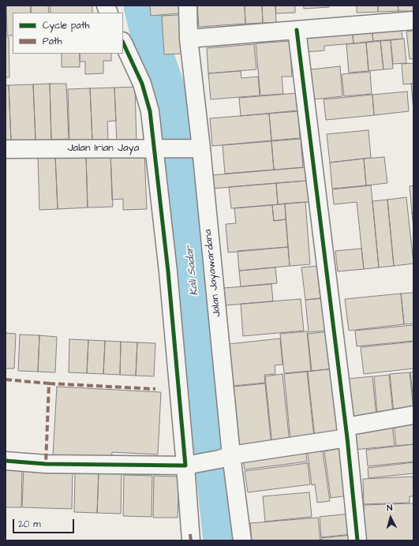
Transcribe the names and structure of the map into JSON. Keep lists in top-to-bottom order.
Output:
{
  "streets": {
    "street": ["Jalan Irian Jaya", "Jalan Jayawardana"]
  },
  "crossings": [
    ["Jalan Irian Jaya", "Jalan Jayawardana"]
  ],
  "water": ["Kali Sadar"],
  "legend": ["Cycle path", "Path"],
  "scale_bar": "20 m",
  "north": "top"
}
